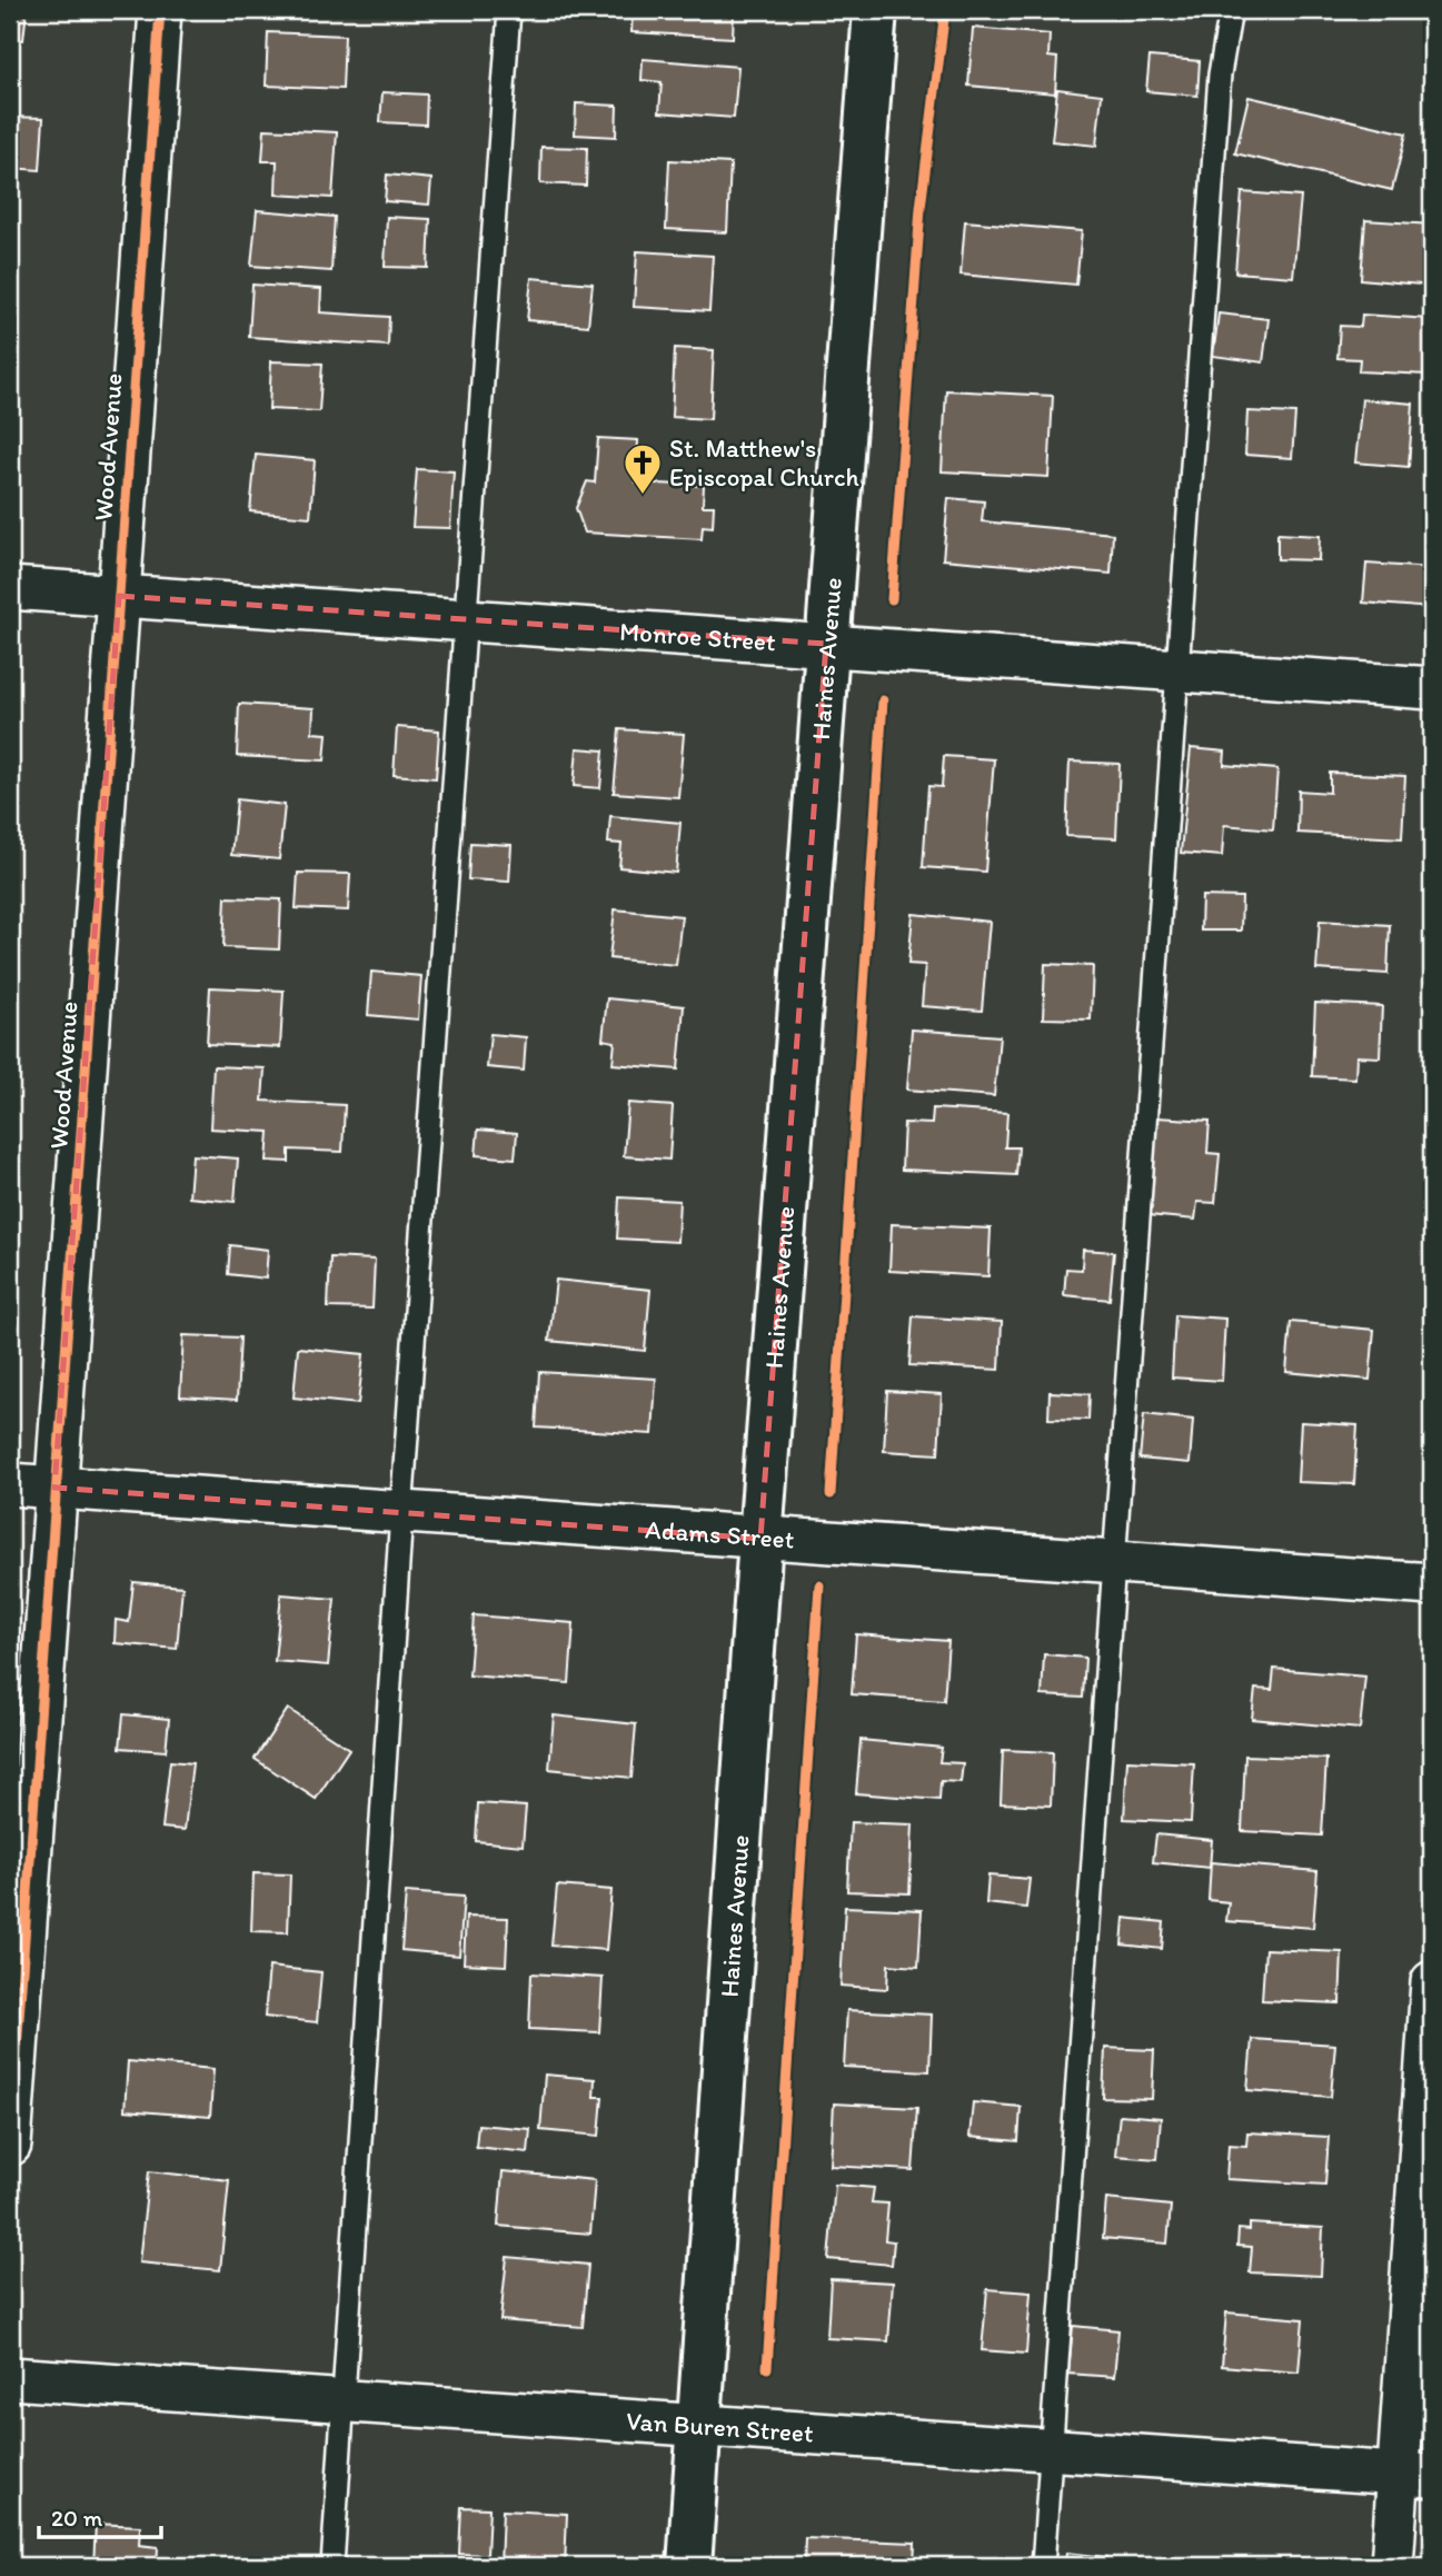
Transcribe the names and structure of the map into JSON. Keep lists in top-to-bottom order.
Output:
{
  "streets": {
    "main road": ["Haines Avenue"],
    "street": [
      "Wood Avenue",
      "Monroe Street",
      "Adams Street",
      "Van Buren Street"
    ]
  },
  "crossings": [
    ["Wood Avenue", "Monroe Street"],
    ["Wood Avenue", "Adams Street"],
    ["Monroe Street", "Haines Avenue"],
    ["Haines Avenue", "Adams Street"],
    ["Haines Avenue", "Van Buren Street"]
  ],
  "places": {
    "church": ["St. Matthew's Episcopal Church"]
  },
  "scale_bar": "20 m"
}
